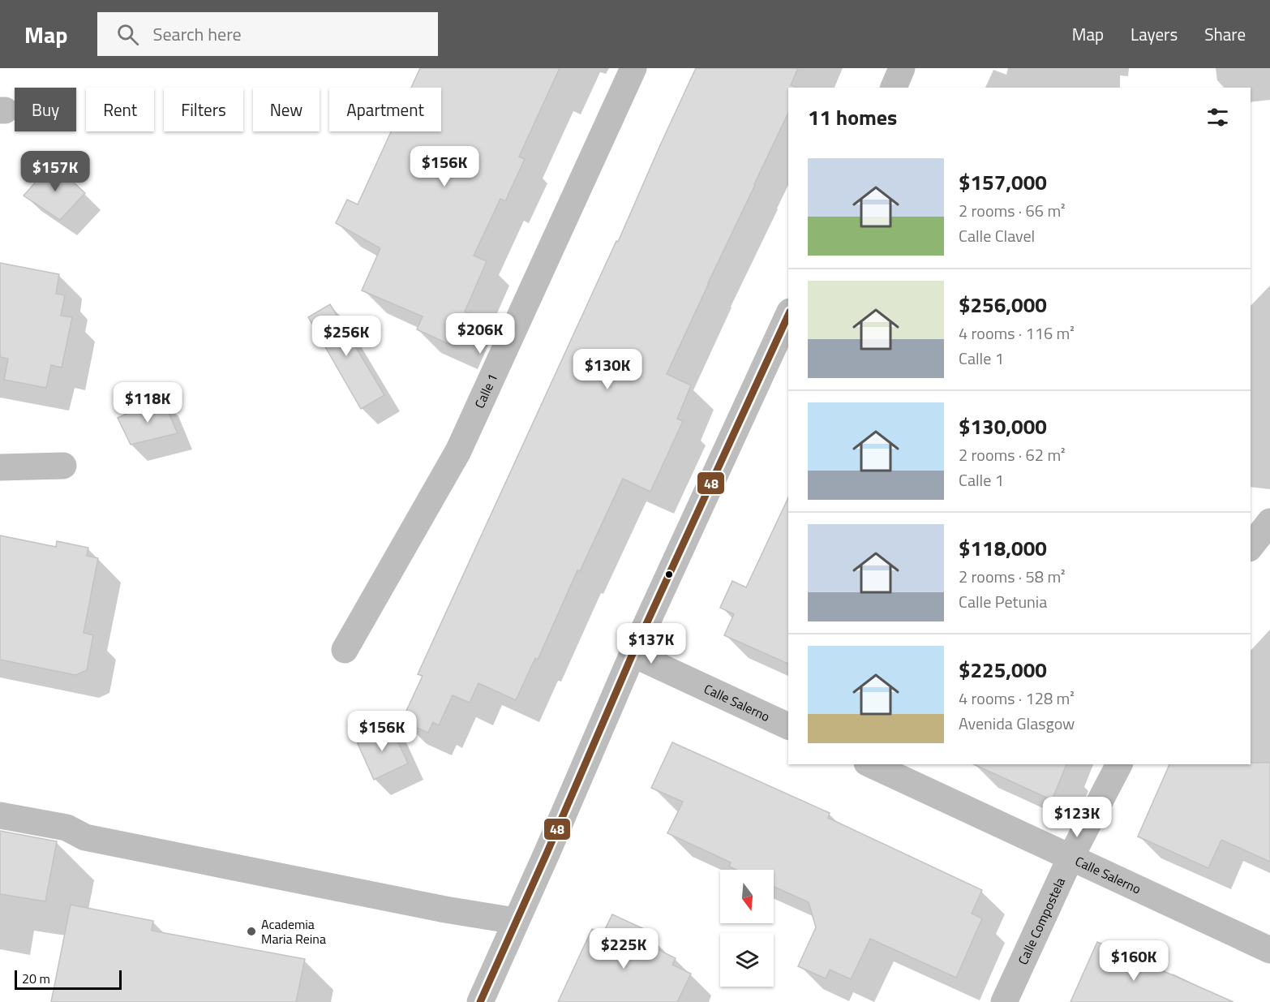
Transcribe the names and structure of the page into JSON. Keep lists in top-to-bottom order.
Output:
{
  "streets": {
    "street": ["Calle 1", "Calle Salerno", "Calle Compostela"]
  },
  "crossings": [
    ["Calle Salerno", "Calle Compostela"]
  ],
  "places": ["Academia Maria Reina"],
  "lines": ["transit line 48"],
  "scale_bar": "20 m",
  "north": "bottom",
  "page": {
    "header": "Map",
    "search": "Search here",
    "nav": ["Map", "Layers", "Share"],
    "chip": [
      "Buy",
      "Rent",
      "Filters",
      "New",
      "Apartment"
    ],
    "heading": "11 homes",
    "price": [
      "$156K",
      "$157K",
      "$206K",
      "$256K",
      "$130K",
      "$118K",
      "$137K",
      "$156K",
      "$123K",
      "$225K",
      "$160K"
    ],
    "list": [
      {
        "name": "$157,000",
        "note": "2 rooms · 66 m² · Calle Clavel"
      },
      {
        "name": "$256,000",
        "note": "4 rooms · 116 m² · Calle 1"
      },
      {
        "name": "$130,000",
        "note": "2 rooms · 62 m² · Calle 1"
      },
      {
        "name": "$118,000",
        "note": "2 rooms · 58 m² · Calle Petunia"
      },
      {
        "name": "$225,000",
        "note": "4 rooms · 128 m² · Avenida Glasgow"
      }
    ],
    "scale": "20 m"
  }
}
